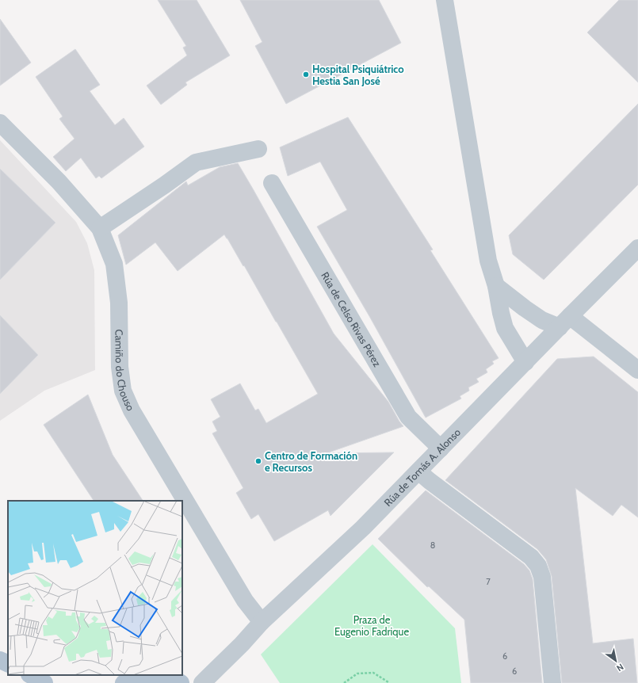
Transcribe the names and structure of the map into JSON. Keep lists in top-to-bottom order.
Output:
{
  "streets": {
    "street": ["Rúa de Celso Rivas Pérez", "Camiño do Chouso", "Rúa de Tomás A. Alonso"]
  },
  "crossings": [
    ["Rúa de Celso Rivas Pérez", "Rúa de Tomás A. Alonso"],
    ["Camiño do Chouso", "Rúa de Tomás A. Alonso"]
  ],
  "parks": ["Praza de Eugenio Fadrique"],
  "places": ["Hospital Psiquiátrico Hestia San José", "Centro de Formación e Recursos"],
  "house_numbers": [
    "8",
    "7",
    "6",
    "6"
  ],
  "north": "bottom right"
}
